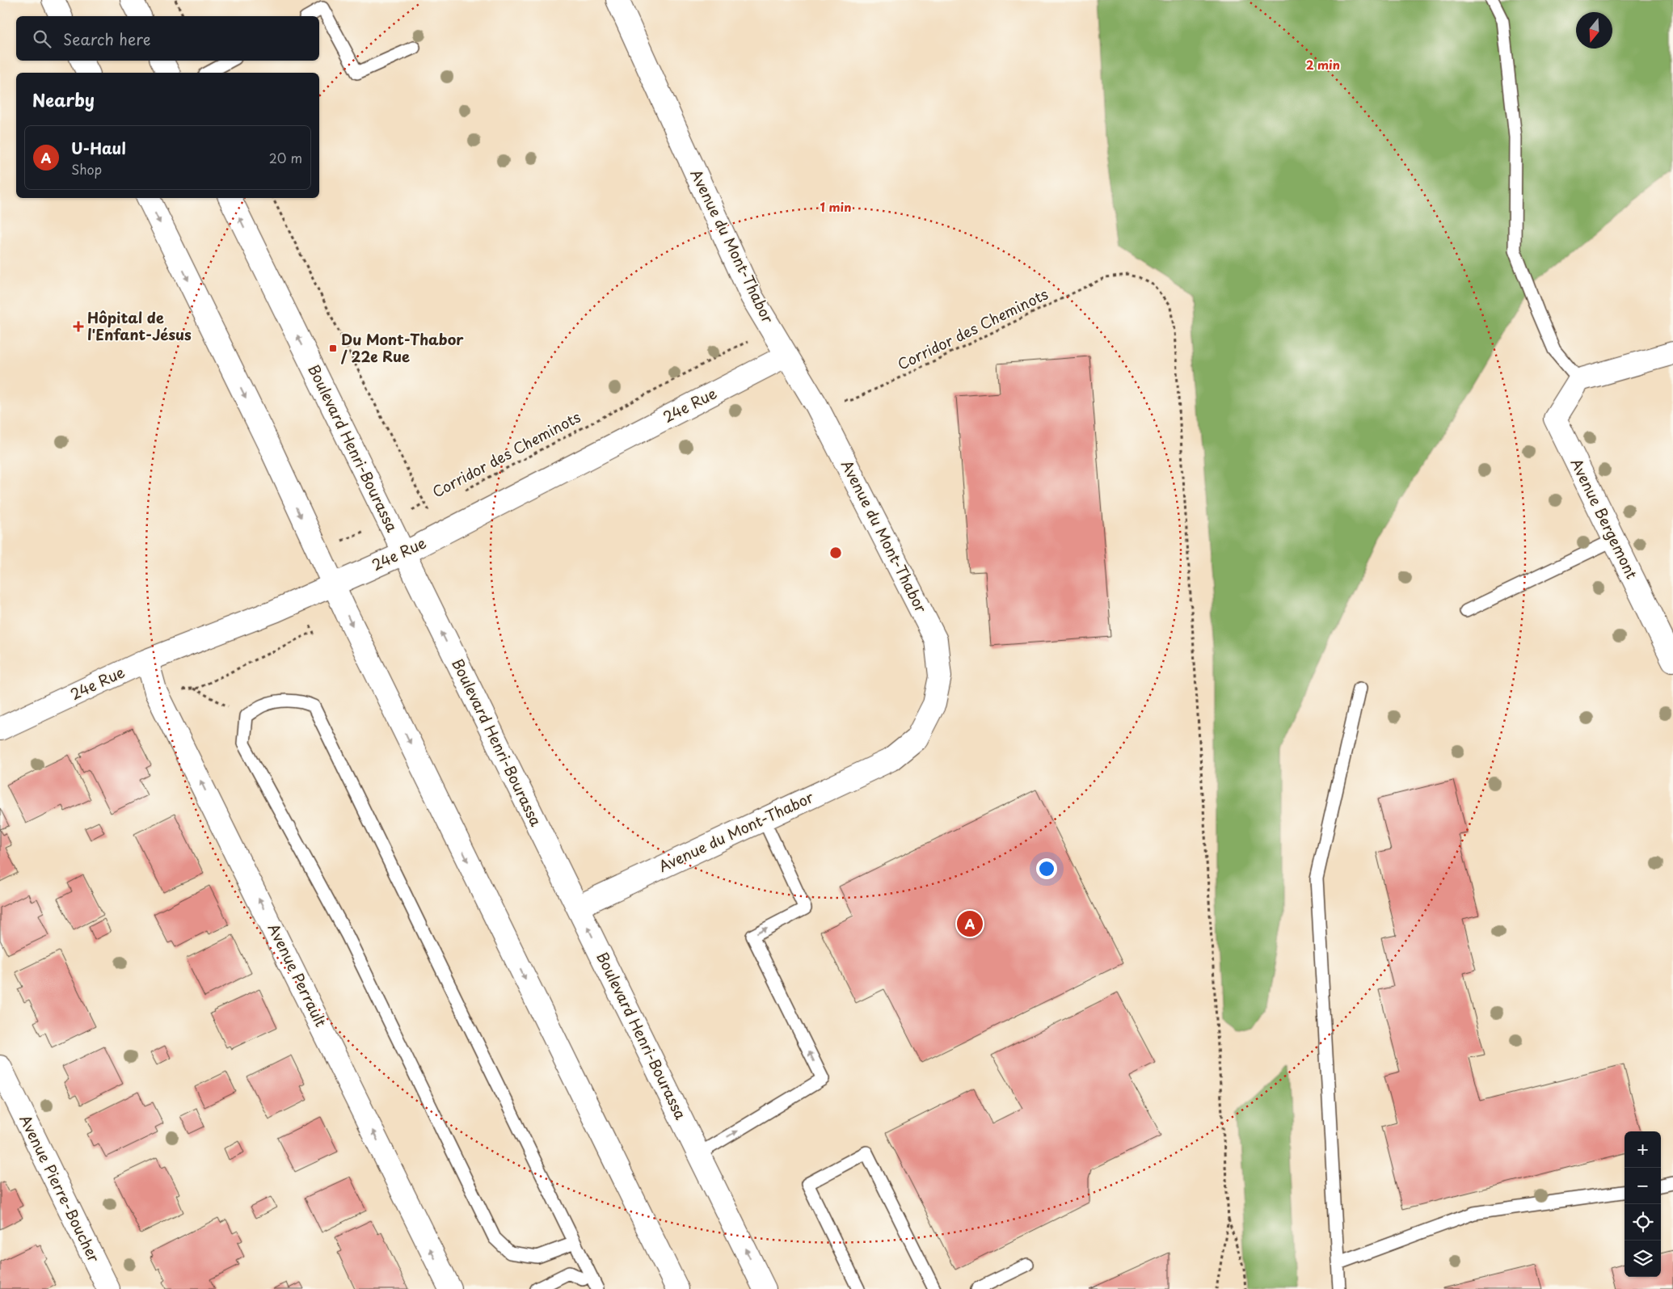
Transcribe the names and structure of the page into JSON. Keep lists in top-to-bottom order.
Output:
{
  "streets": {
    "street": [
      "Avenue du Mont-Thabor",
      "24e Rue",
      "Boulevard Henri-Bourassa",
      "Avenue Bergemont",
      "Avenue Perrault",
      "Avenue Pierre-Boucher"
    ],
    "path": ["Corridor des Cheminots"]
  },
  "crossings": [
    ["Avenue du Mont-Thabor", "24e Rue"],
    ["Avenue du Mont-Thabor", "Boulevard Henri-Bourassa"],
    ["24e Rue", "Boulevard Henri-Bourassa"],
    ["24e Rue", "Avenue Perrault"]
  ],
  "one_way": ["Avenue Perrault"],
  "places": {
    "health": ["Hôpital de l'Enfant-Jésus"],
    "transit": ["Du Mont-Thabor / 22e Rue"]
  },
  "north": "bottom",
  "page": {
    "search": "Search here",
    "heading": "Nearby",
    "list": [
      {
        "mark": "A",
        "name": "U-Haul",
        "note": "Shop",
        "value": "20 m"
      }
    ],
    "pins": "A",
    "map_buttons": ["+", "−"]
  },
  "rings": ["2 min", "1 min"]
}
